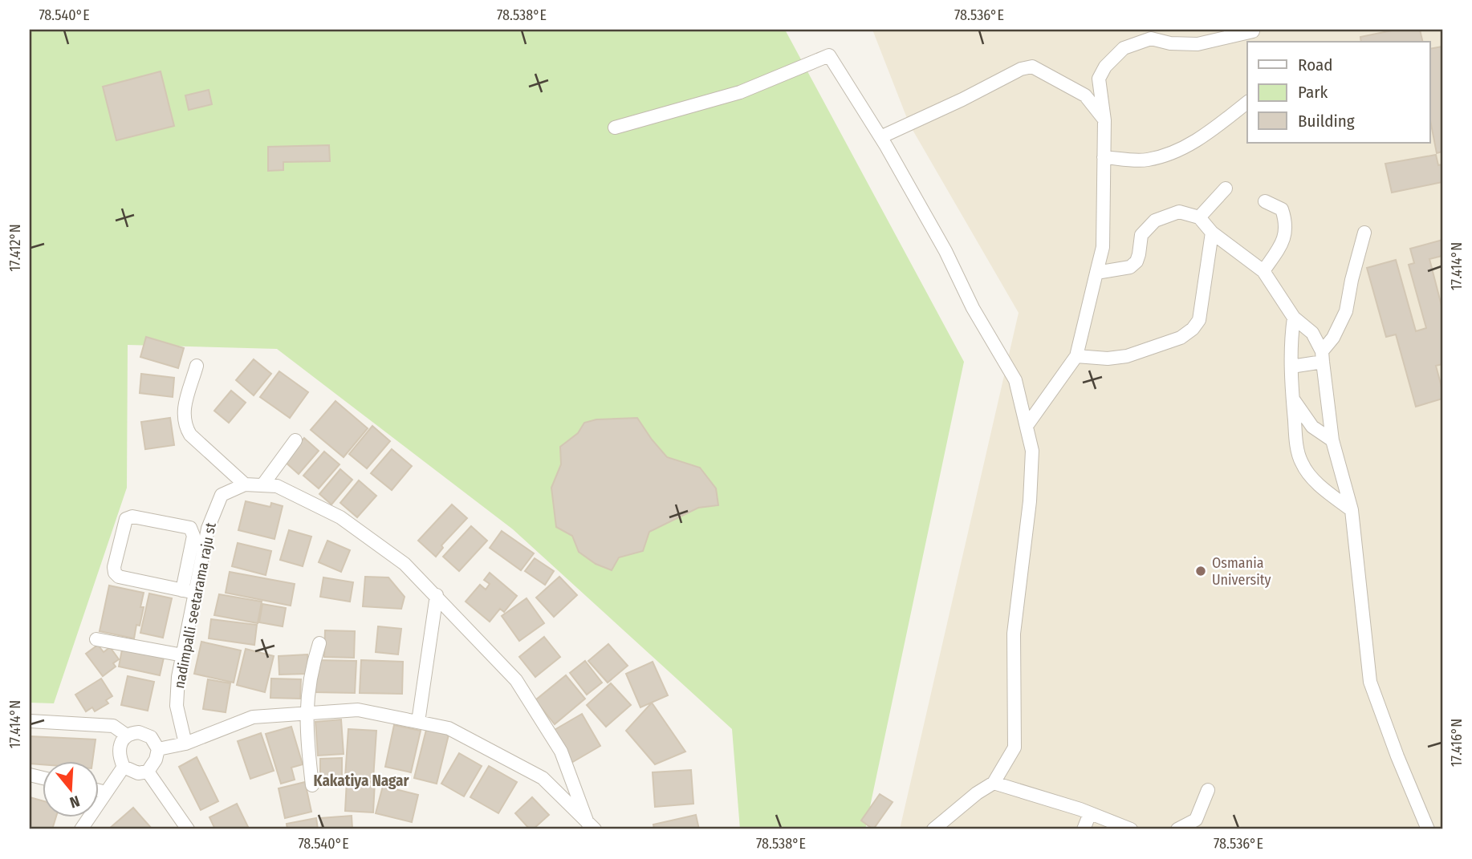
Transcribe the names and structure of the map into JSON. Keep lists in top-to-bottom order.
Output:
{
  "streets": {
    "street": ["nadimpalli seetarama raju st"]
  },
  "districts": ["Kakatiya Nagar"],
  "places": ["Osmania University"],
  "legend": ["Road", "Park", "Building"],
  "north": "bottom",
  "coordinates": [
    "78.540°E",
    "78.538°E",
    "78.536°E",
    "17.412°N",
    "17.414°N",
    "17.416°N"
  ]
}
